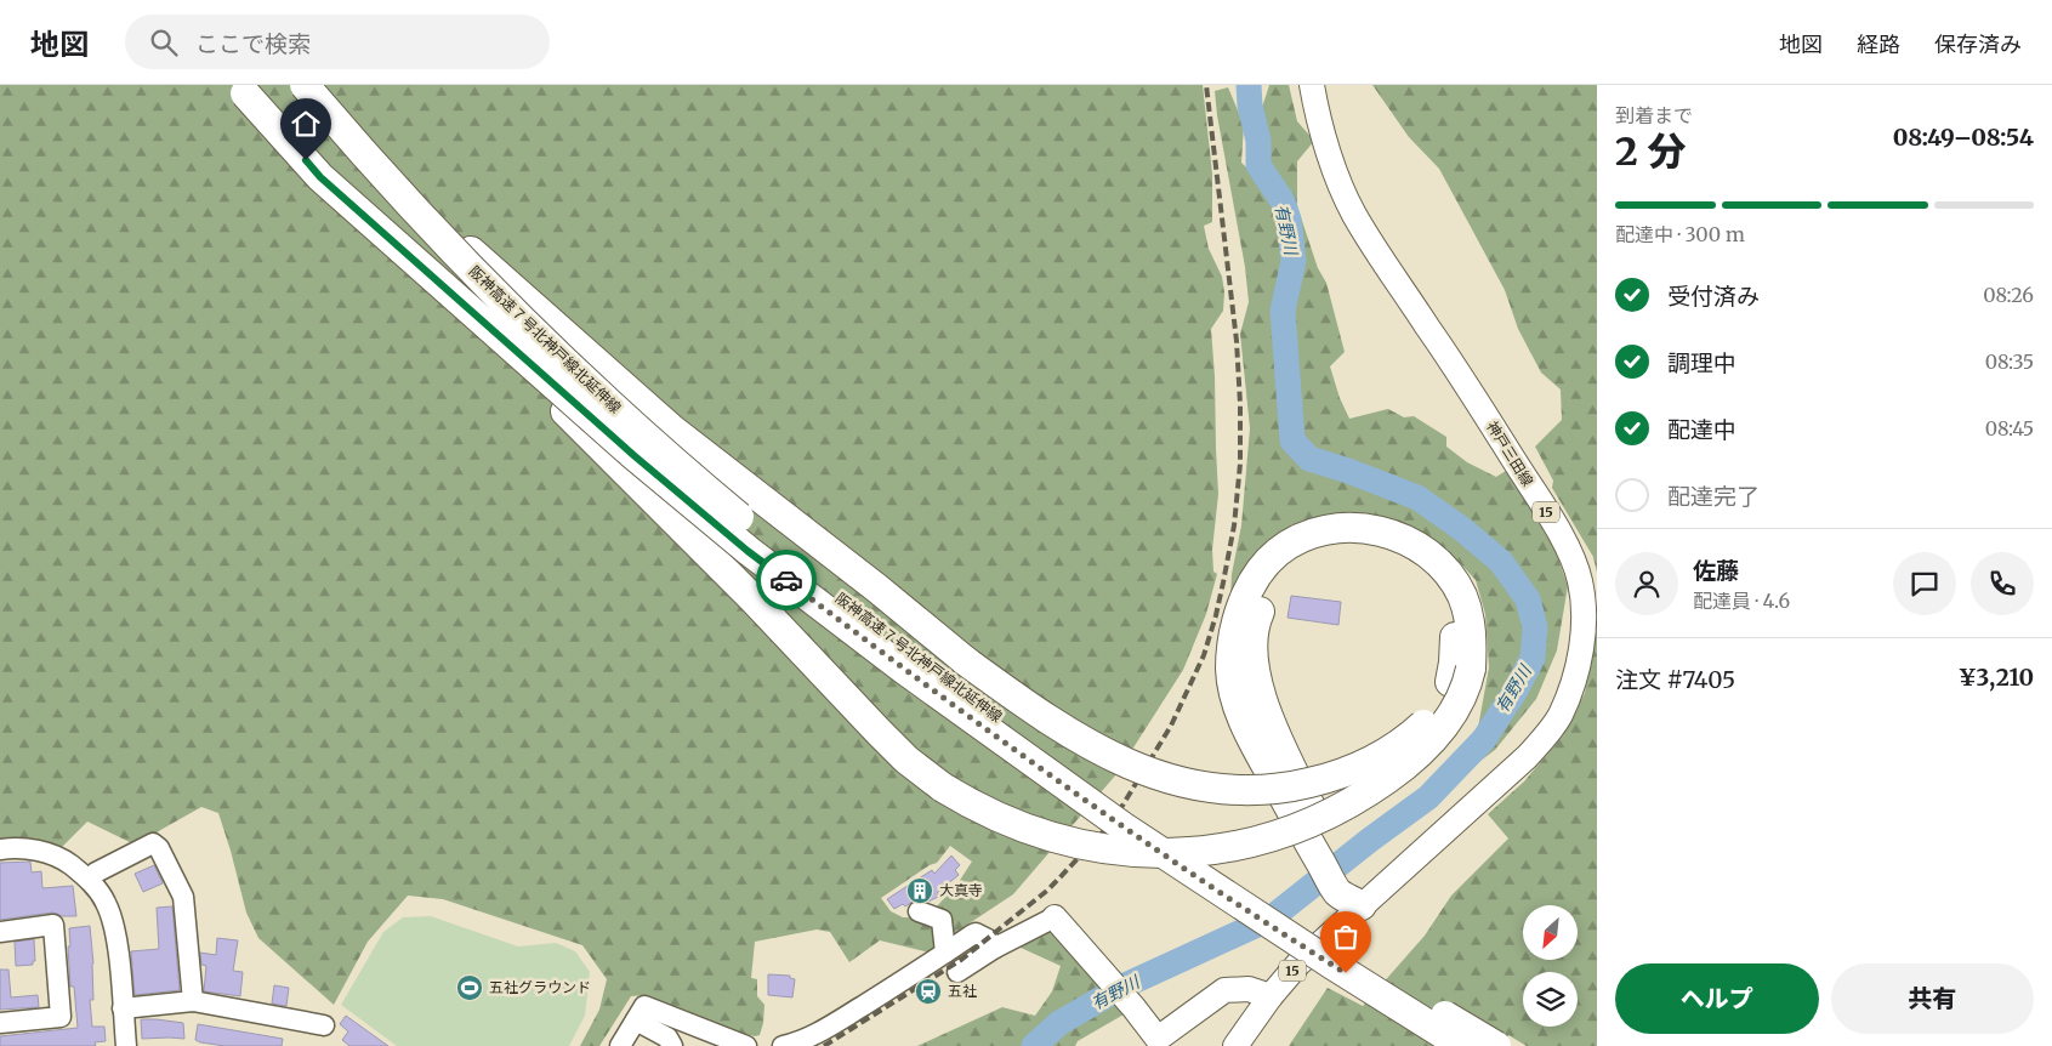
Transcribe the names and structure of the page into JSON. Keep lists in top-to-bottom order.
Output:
{
  "streets": {
    "highway": ["阪神高速７号北神戸線北延伸線"],
    "main road": ["神戸三田線", "15"]
  },
  "water": ["有野川"],
  "places": {
    "building": ["大真寺"],
    "sports": ["五社グラウンド"],
    "station": ["五社"]
  },
  "north": "bottom left",
  "page": {
    "header": "地図",
    "search": "ここで検索",
    "nav": ["地図", "経路", "保存済み"],
    "heading": ["2 分", "到着まで", "08:49–08:54"],
    "panel": [
      "佐藤",
      "配達員 · 4.6",
      "注文 #7405",
      "¥3,210"
    ],
    "bar": "配達中 · 300 m",
    "list": [
      ["受付済み", "08:26"],
      ["調理中", "08:35"],
      ["配達中", "08:45"],
      "配達完了"
    ],
    "buttons": ["ヘルプ", "共有"]
  }
}
